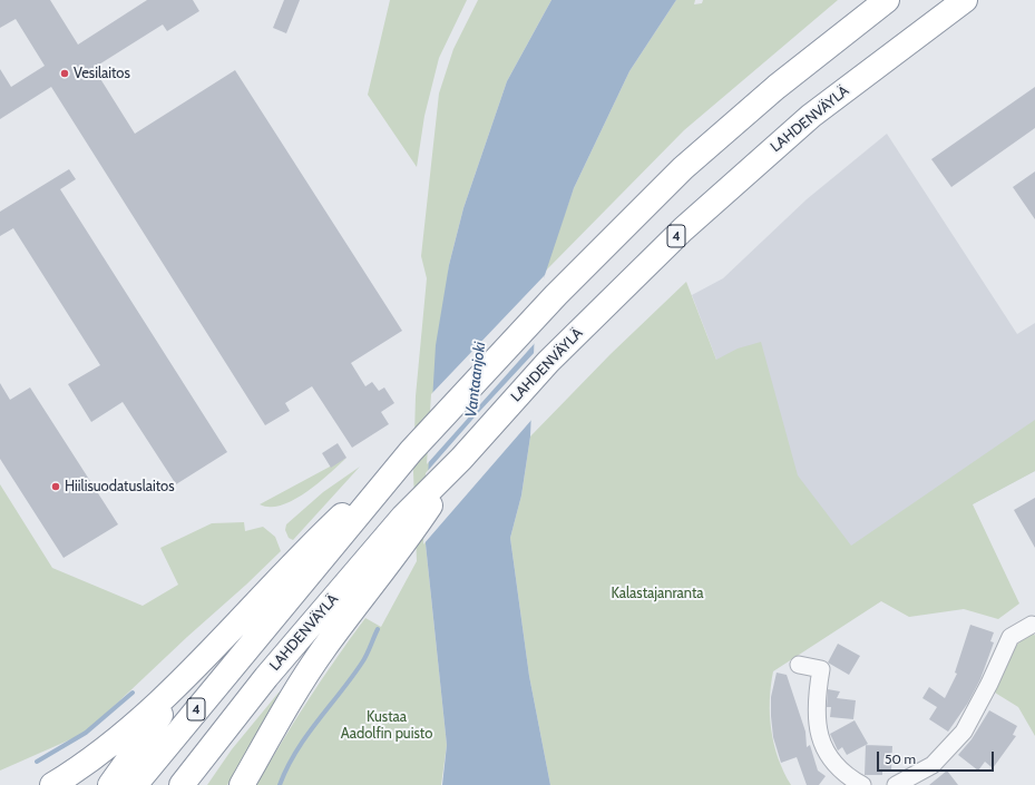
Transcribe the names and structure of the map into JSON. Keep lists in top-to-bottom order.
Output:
{
  "streets": {
    "highway": ["LAHDENVÄYLÄ", "4"]
  },
  "water": ["Vantaanjoki"],
  "parks": ["Kalastajanranta", "Kustaa Aadolfin puisto"],
  "places": ["Vesilaitos", "Hiilisuodatuslaitos"],
  "scale_bar": "50 m"
}
